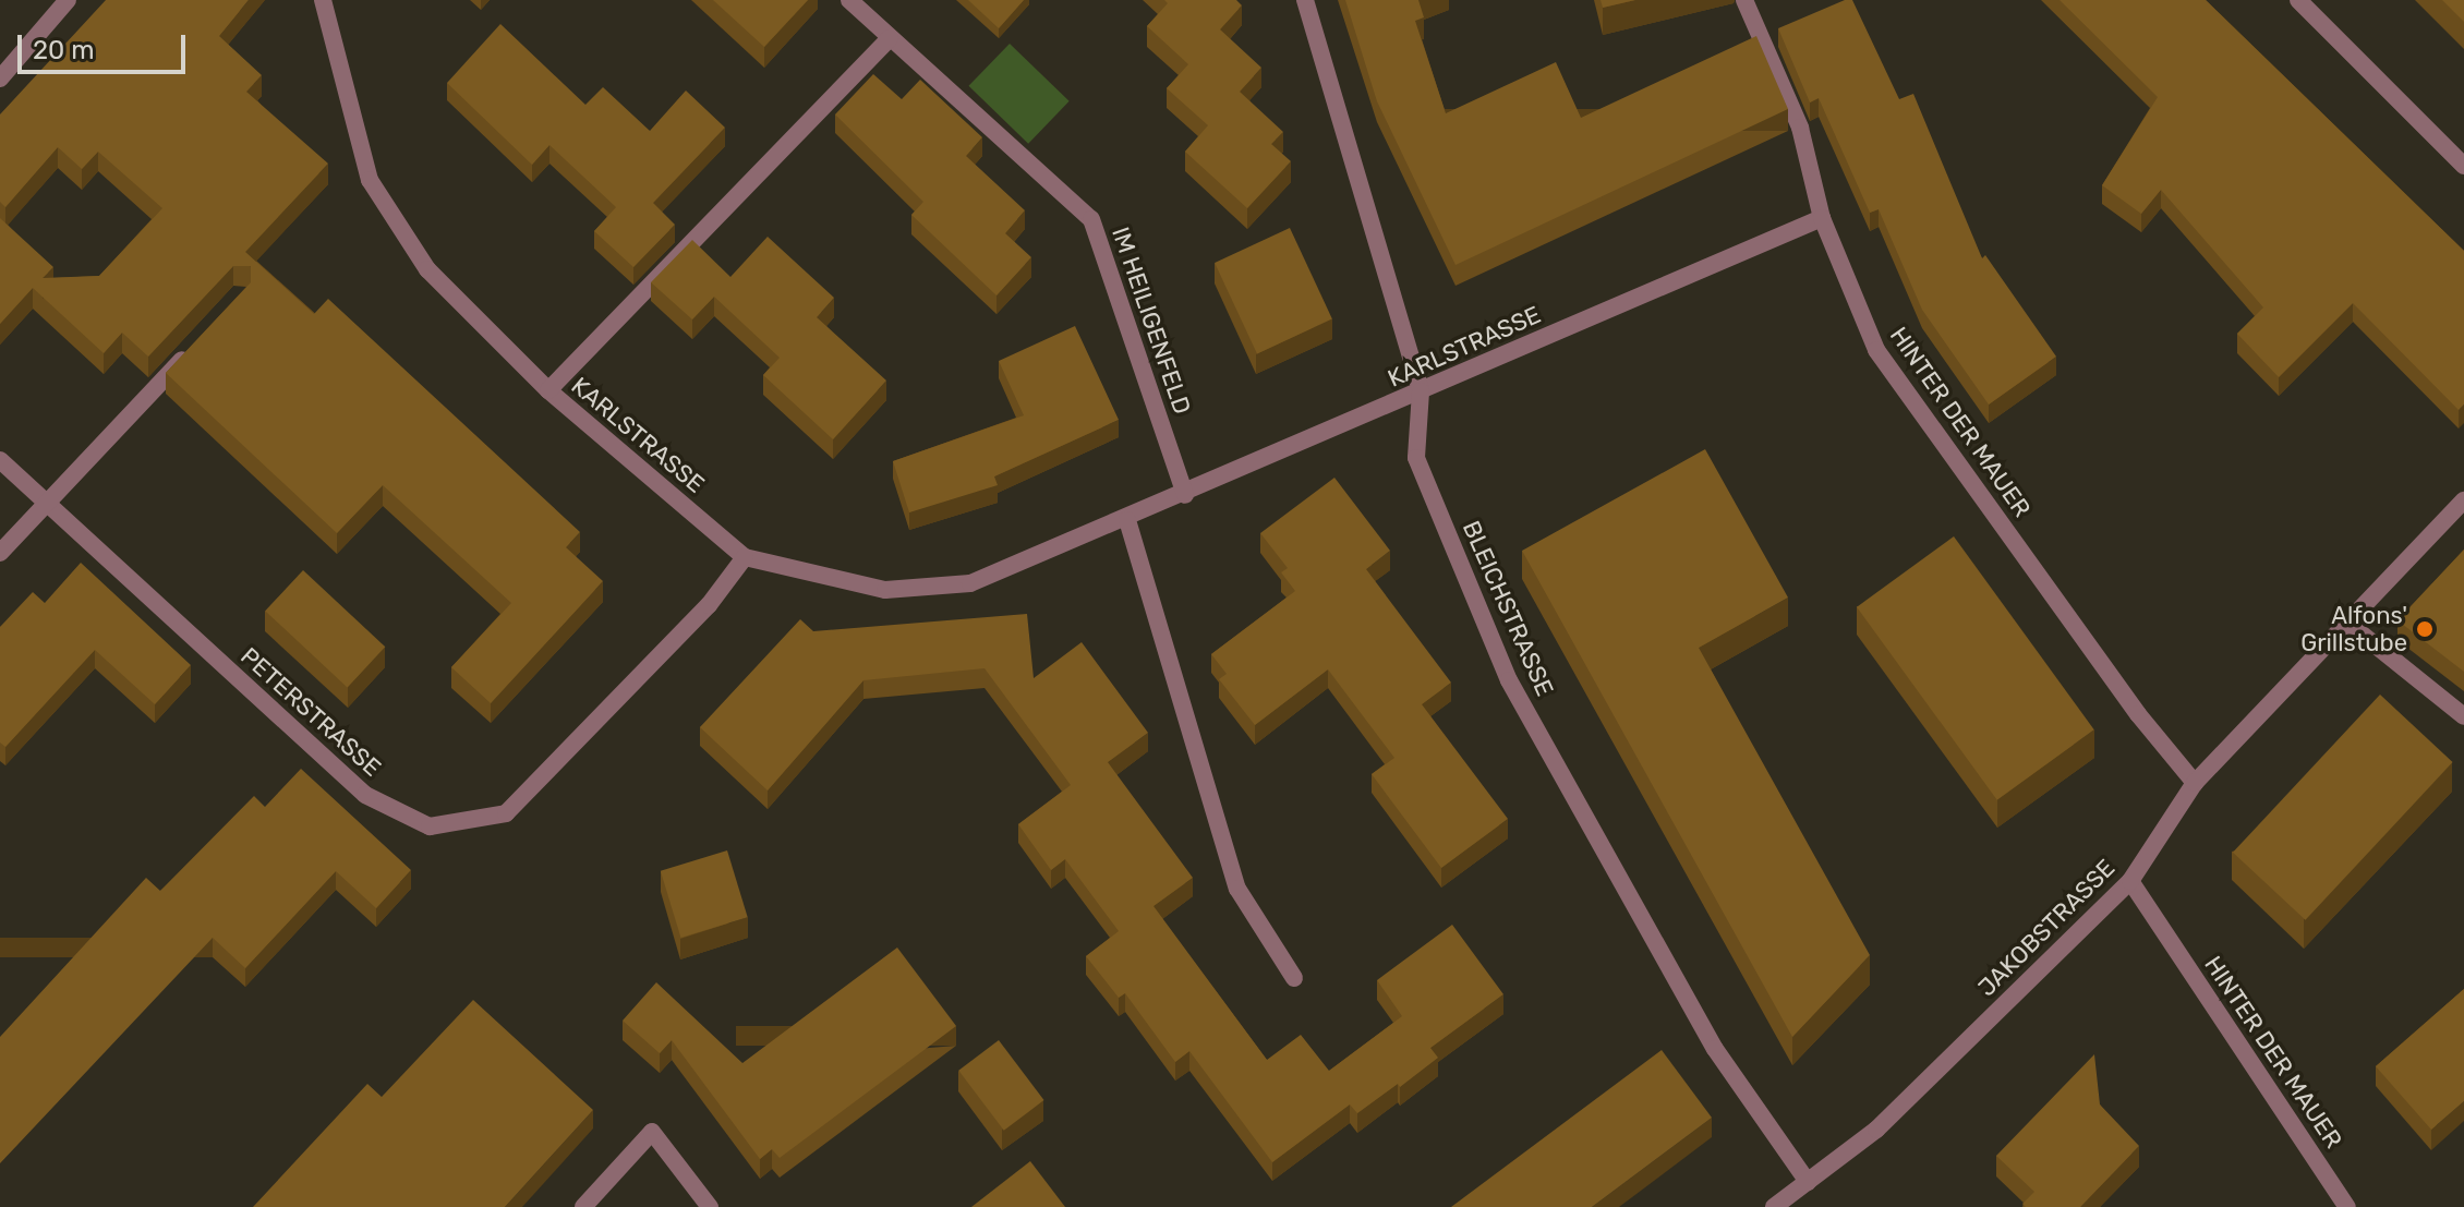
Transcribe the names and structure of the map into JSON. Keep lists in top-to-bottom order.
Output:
{
  "streets": {
    "street": [
      "IM HEILIGENFELD",
      "KARLSTRASSE",
      "HINTER DER MAUER",
      "BLEICHSTRASSE",
      "PETERSTRASSE",
      "JAKOBSTRASSE"
    ]
  },
  "crossings": [
    ["IM HEILIGENFELD", "KARLSTRASSE"],
    ["KARLSTRASSE", "HINTER DER MAUER"],
    ["KARLSTRASSE", "BLEICHSTRASSE"],
    ["KARLSTRASSE", "PETERSTRASSE"],
    ["HINTER DER MAUER", "JAKOBSTRASSE"],
    ["BLEICHSTRASSE", "JAKOBSTRASSE"]
  ],
  "places": ["Alfons' Grillstube"],
  "scale_bar": "20 m"
}
